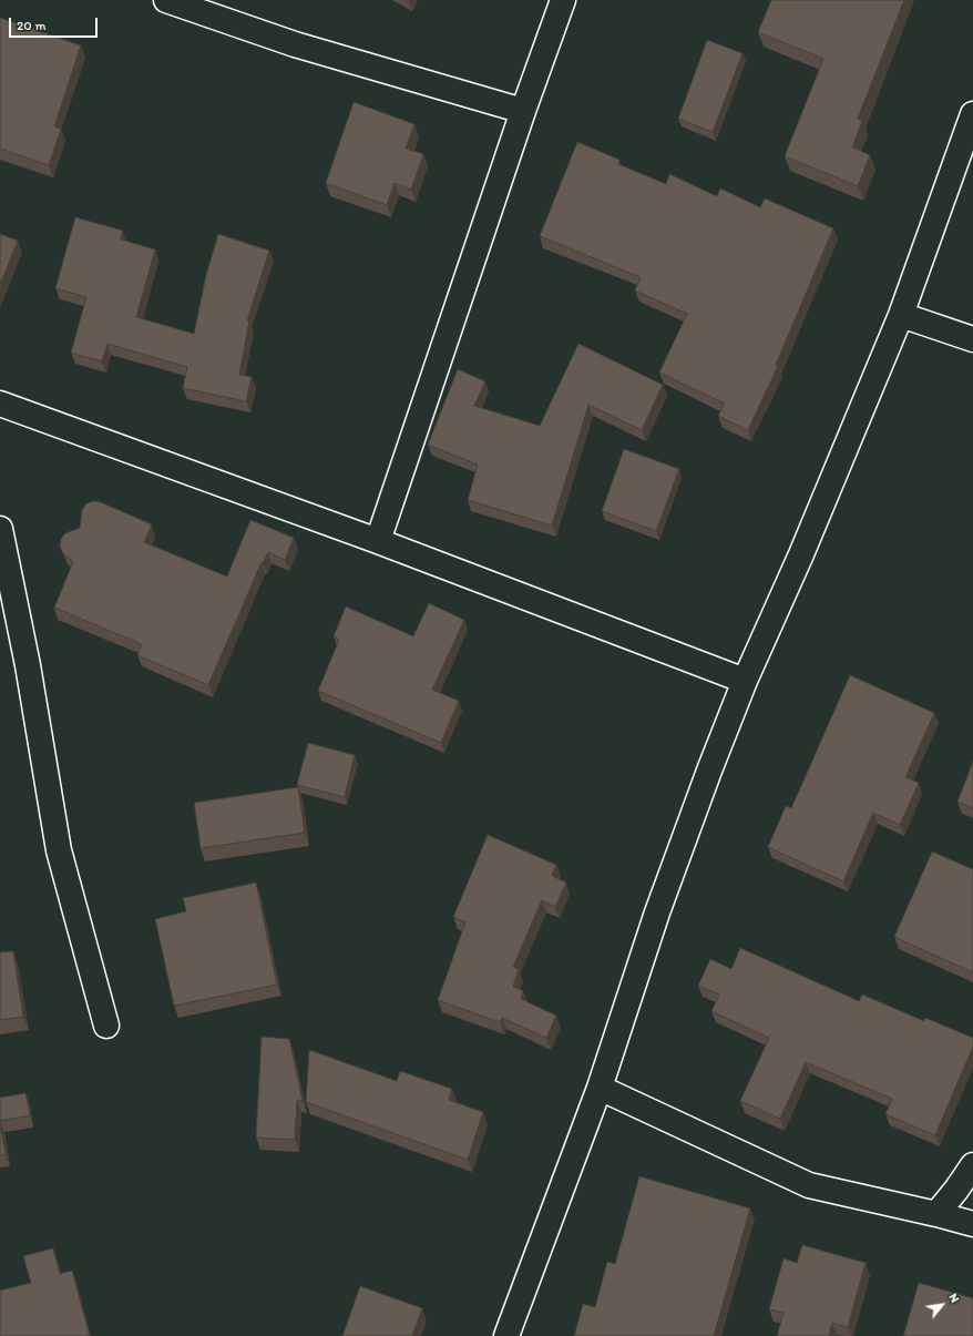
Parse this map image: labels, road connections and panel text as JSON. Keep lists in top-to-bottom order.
{
  "scale_bar": "20 m",
  "north": "top right"
}
